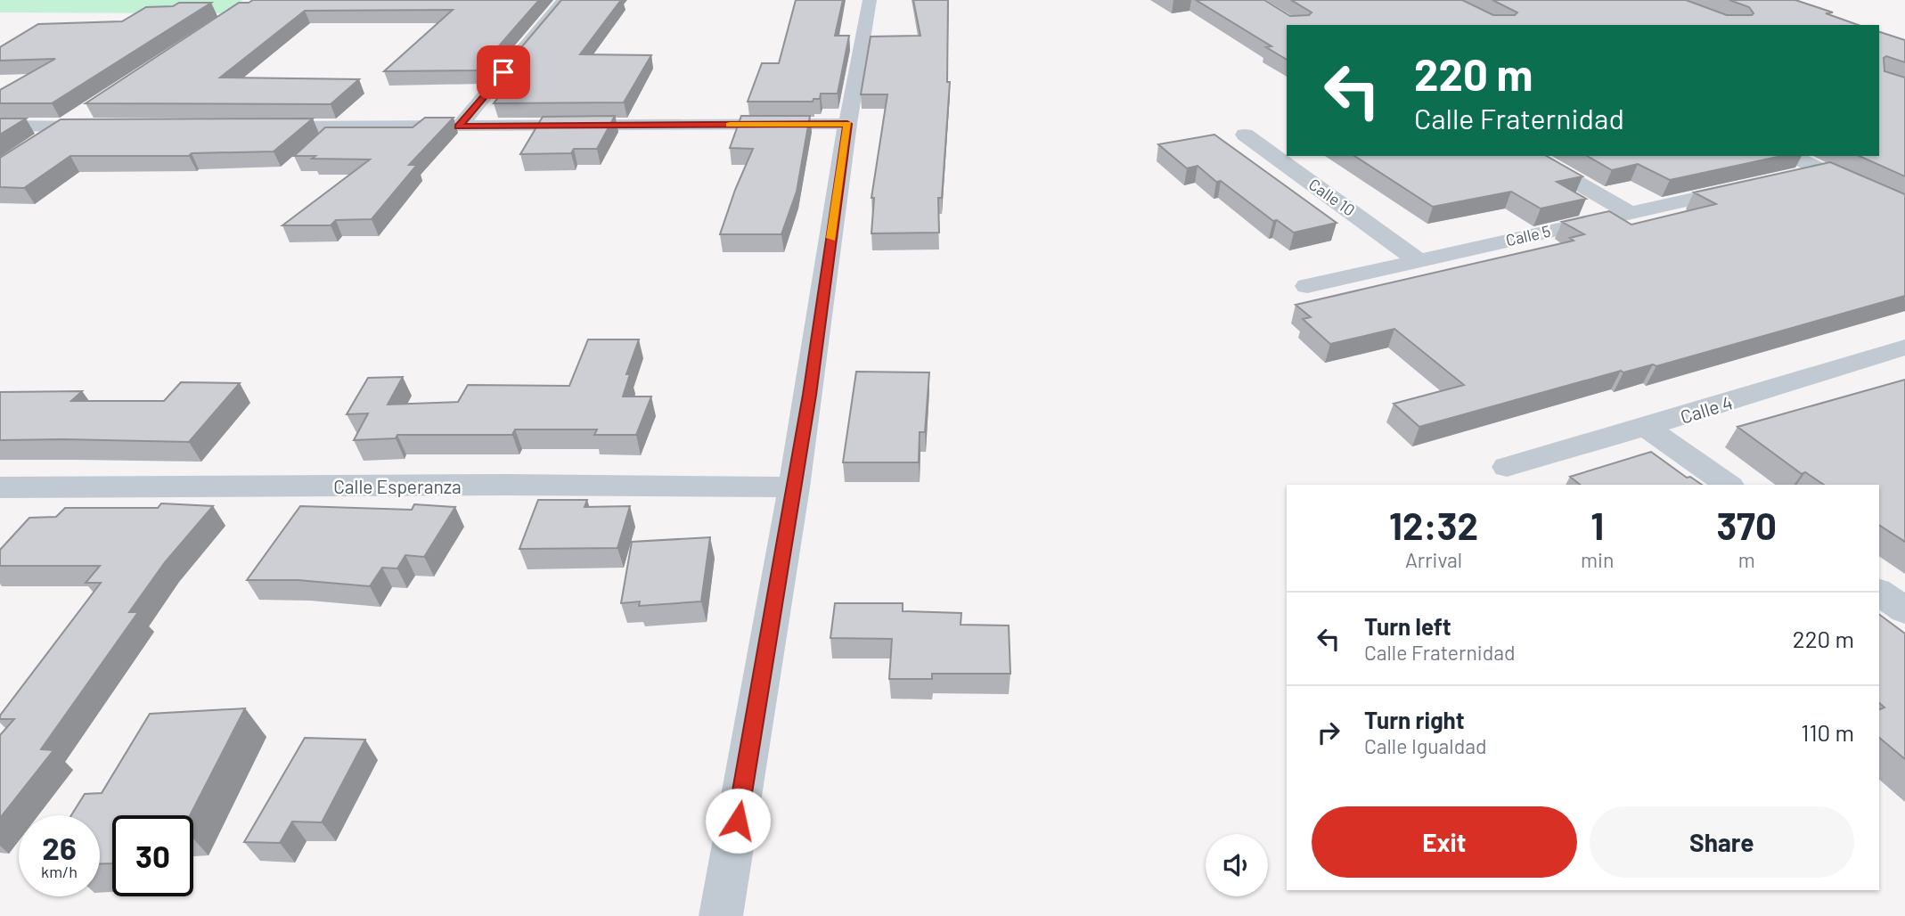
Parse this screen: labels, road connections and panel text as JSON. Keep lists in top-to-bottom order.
{
  "streets": {
    "street": [
      "Calle 10",
      "Calle 5",
      "Calle 4",
      "Calle Esperanza"
    ]
  },
  "crossings": [
    ["Calle 10", "Calle 5"]
  ],
  "page": {
    "turn": ["220 m", "Calle Fraternidad"],
    "eta": [
      "12:32",
      "Arrival",
      "1",
      "min",
      "370",
      "m"
    ],
    "list": [
      {
        "name": "Turn left",
        "note": "Calle Fraternidad",
        "value": "220 m"
      },
      {
        "name": "Turn right",
        "note": "Calle Igualdad",
        "value": "110 m"
      }
    ],
    "buttons": ["Exit", "Share"],
    "speed": "26 km/h",
    "limit": "30"
  }
}
